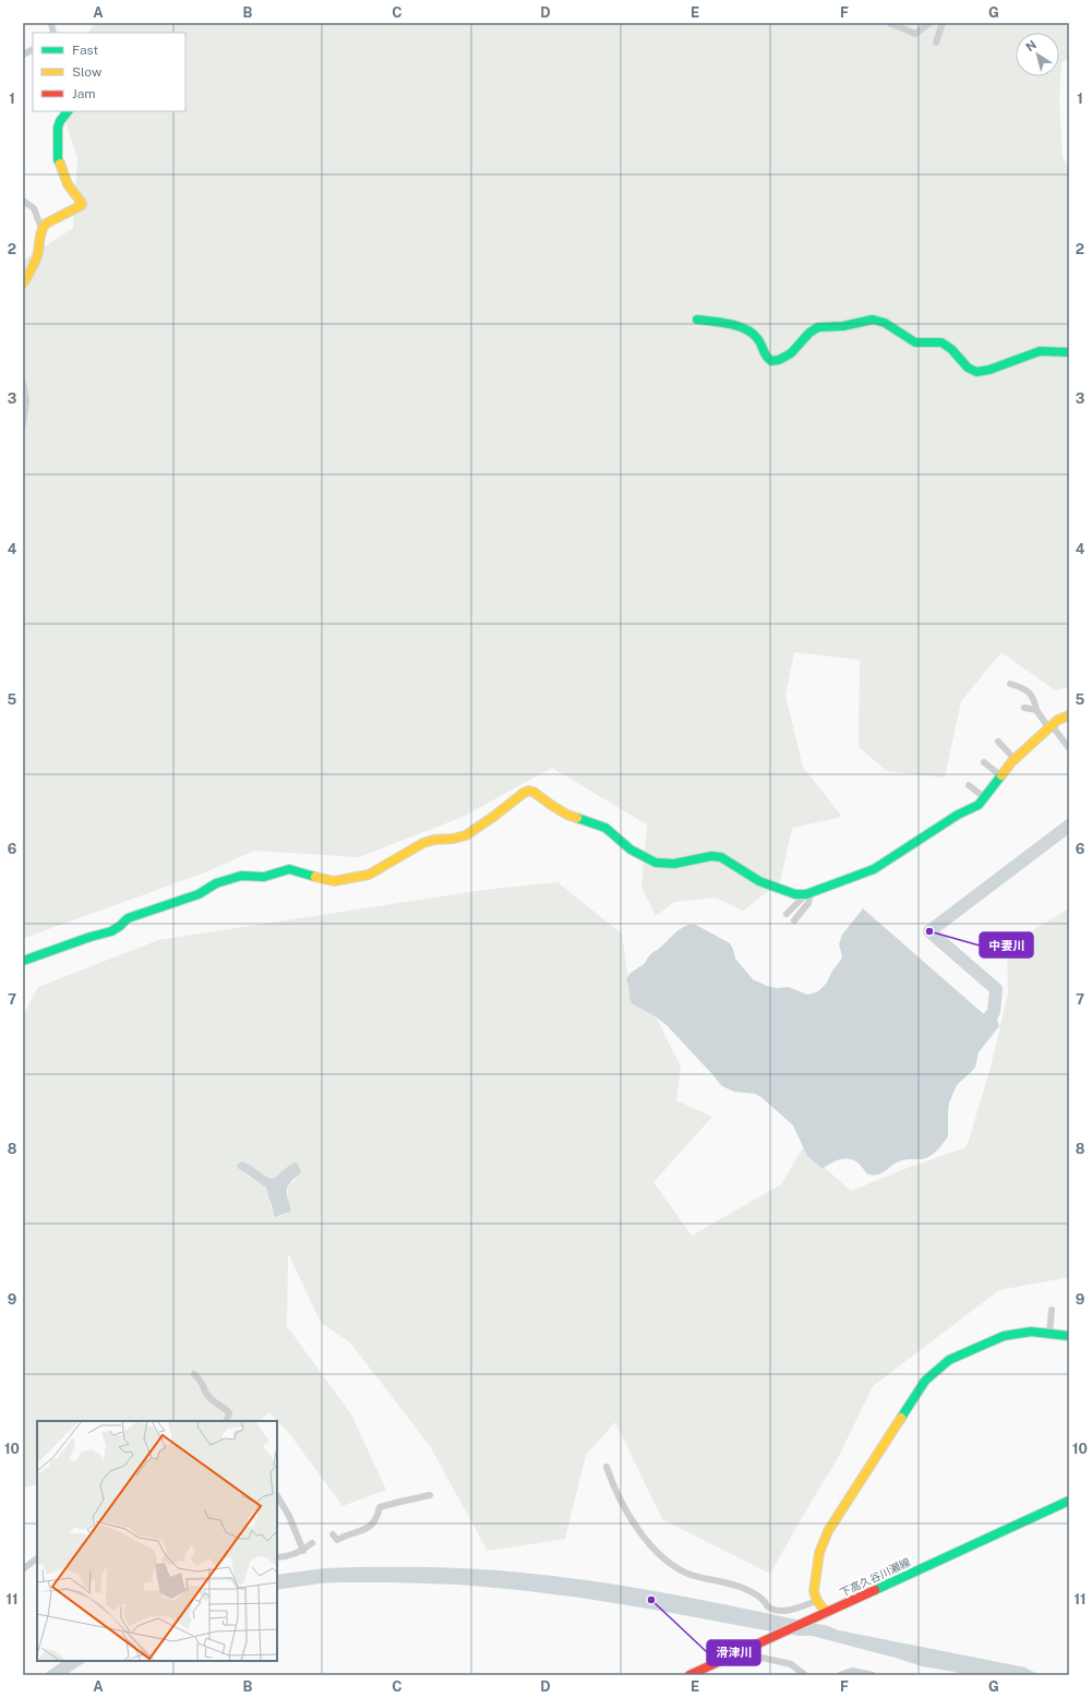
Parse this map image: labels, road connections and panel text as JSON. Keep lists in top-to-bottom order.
{
  "streets": {
    "street": ["下高久谷川瀬線"]
  },
  "places": ["中妻川", "滑津川"],
  "legend": ["Fast", "Slow", "Jam"],
  "north": "top left",
  "grid": {
    "columns": [
      "A",
      "B",
      "C",
      "D",
      "E",
      "F",
      "G"
    ],
    "rows": [
      "1",
      "2",
      "3",
      "4",
      "5",
      "6",
      "7",
      "8",
      "9",
      "10",
      "11"
    ]
  }
}
